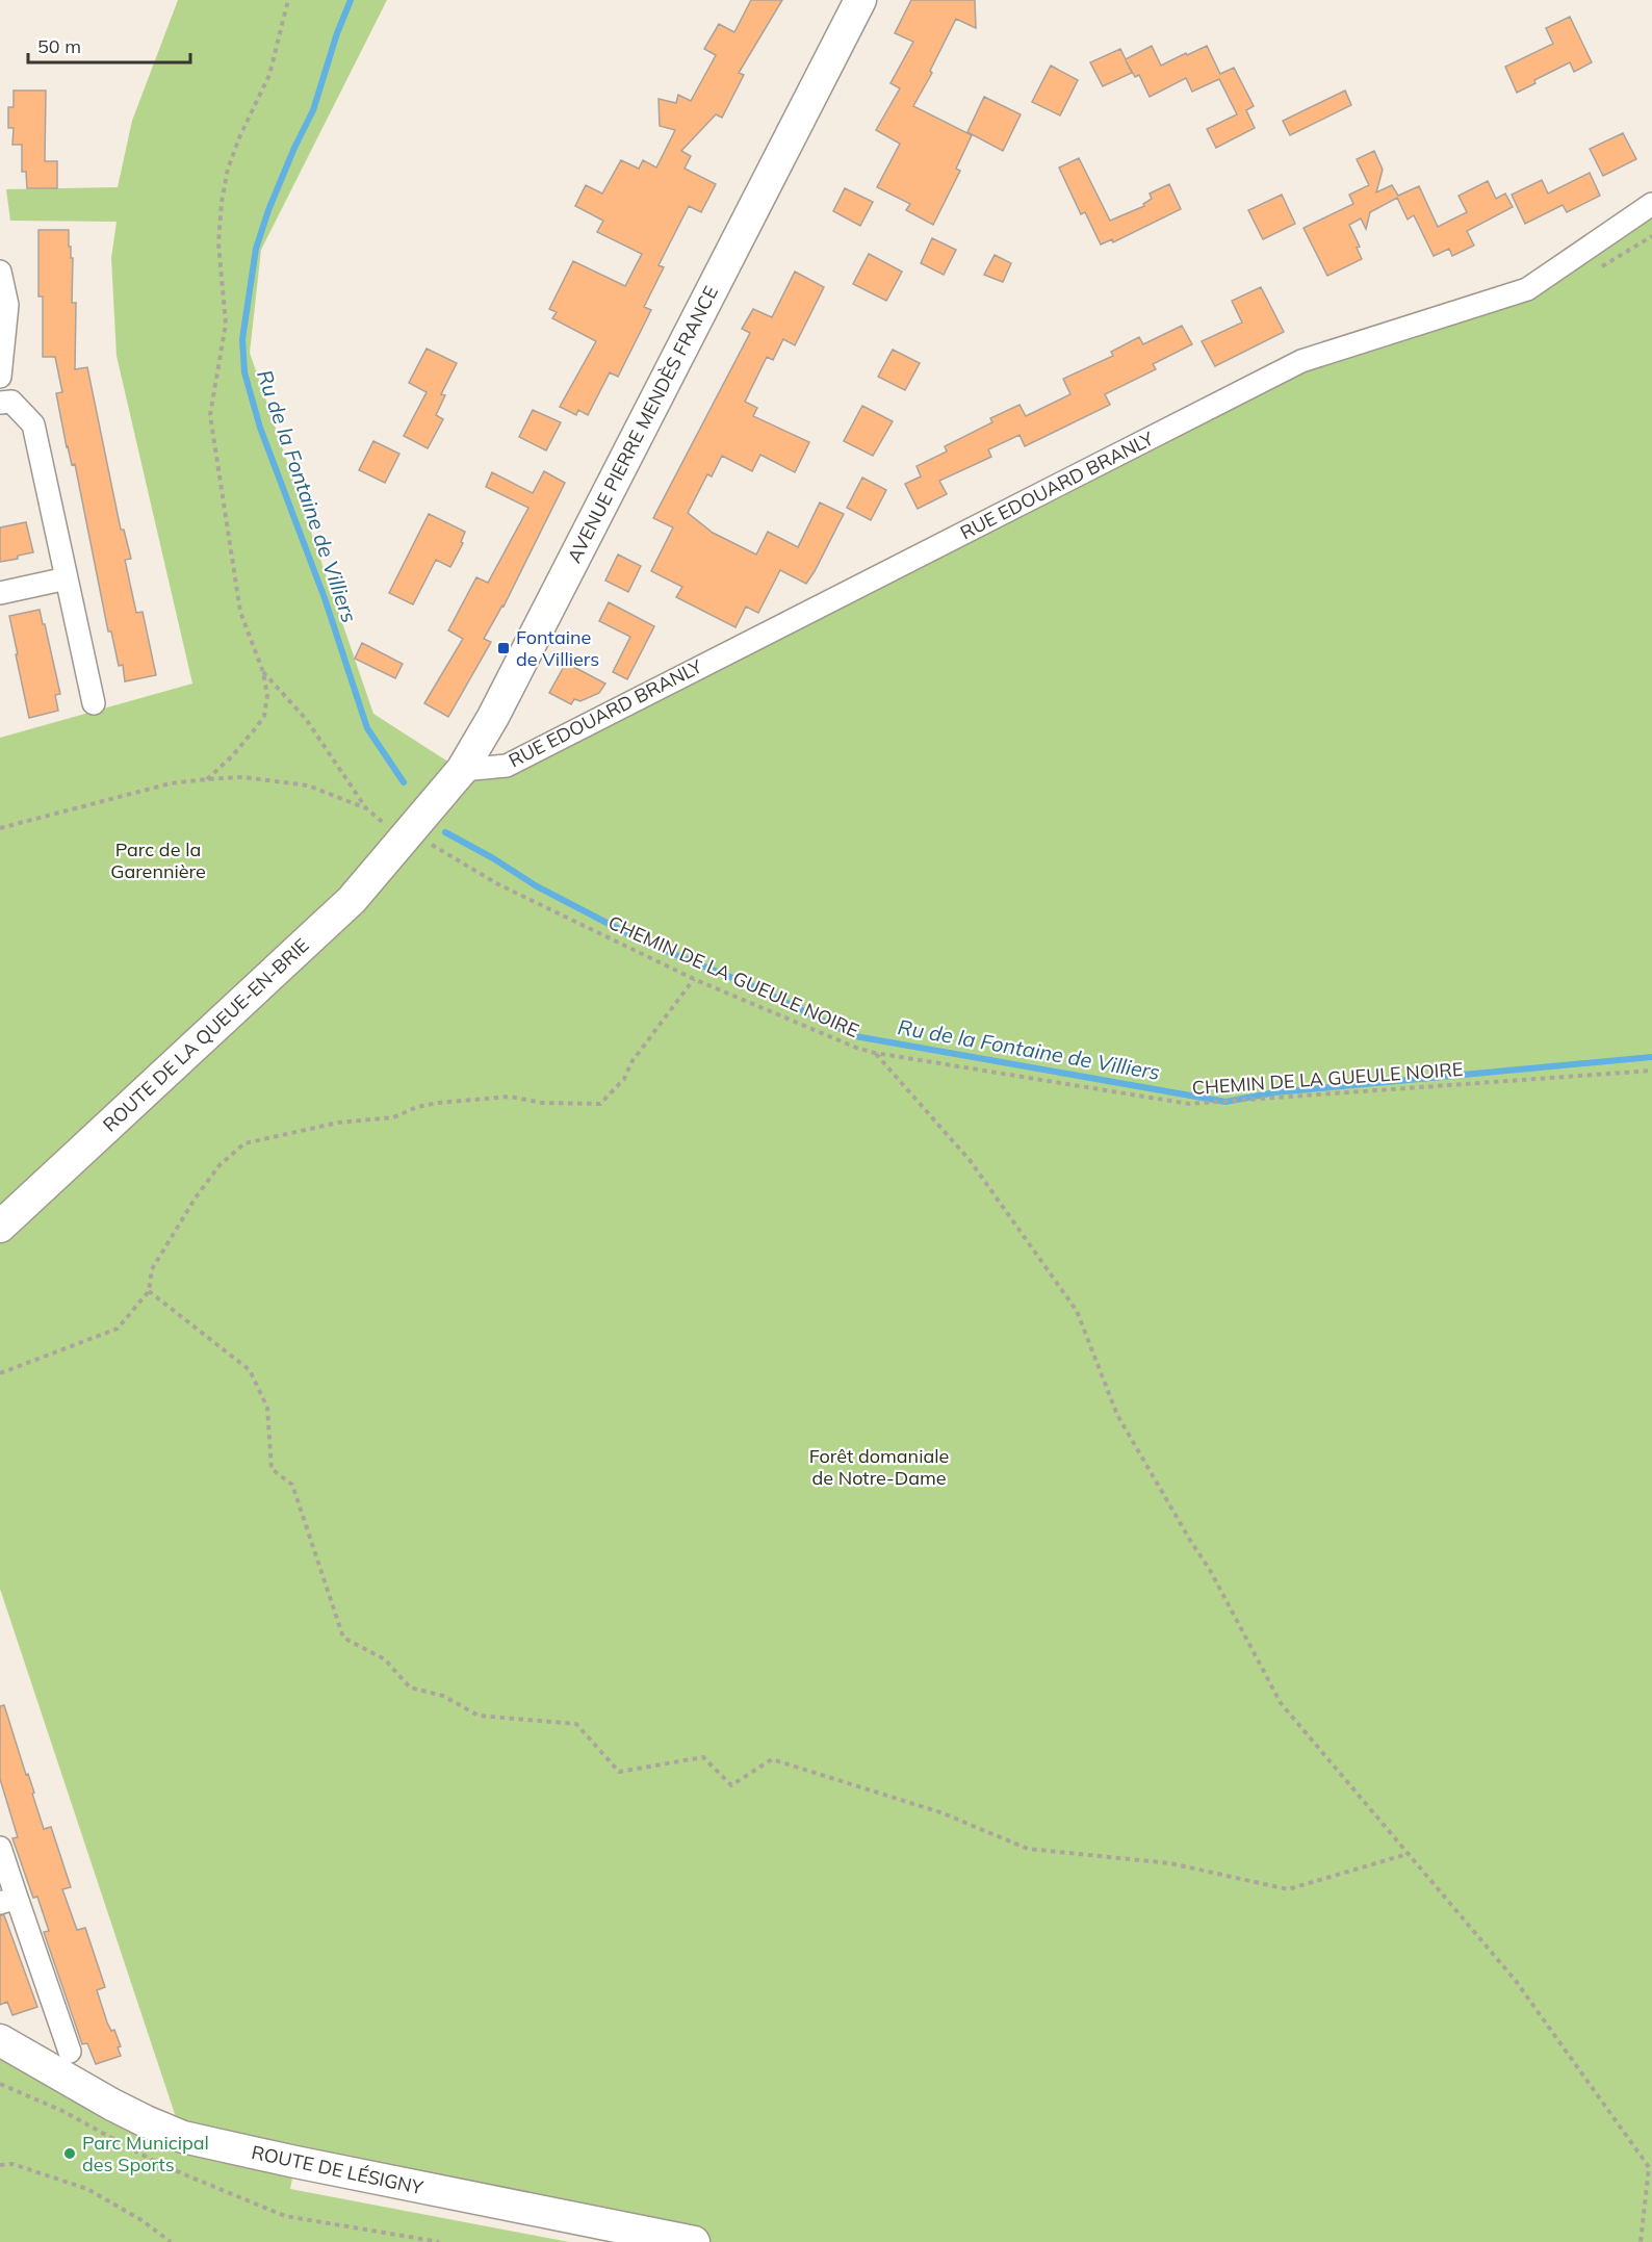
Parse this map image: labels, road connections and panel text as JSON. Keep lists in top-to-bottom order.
{
  "streets": {
    "main road": ["AVENUE PIERRE MENDÈS FRANCE", "ROUTE DE LA QUEUE-EN-BRIE", "ROUTE DE LÉSIGNY"],
    "street": ["RUE EDOUARD BRANLY"],
    "path": ["CHEMIN DE LA GUEULE NOIRE"]
  },
  "crossings": [
    ["AVENUE PIERRE MENDÈS FRANCE", "RUE EDOUARD BRANLY"],
    ["AVENUE PIERRE MENDÈS FRANCE", "CHEMIN DE LA GUEULE NOIRE"],
    ["AVENUE PIERRE MENDÈS FRANCE", "ROUTE DE LA QUEUE-EN-BRIE"],
    ["CHEMIN DE LA GUEULE NOIRE", "ROUTE DE LA QUEUE-EN-BRIE"]
  ],
  "water": ["Ru de la Fontaine de Villiers"],
  "parks": ["Parc de la Garennière", "Forêt domaniale de Notre-Dame"],
  "places": {
    "transit": ["Fontaine de Villiers"],
    "other": ["Parc Municipal des Sports"]
  },
  "scale_bar": "50 m"
}
